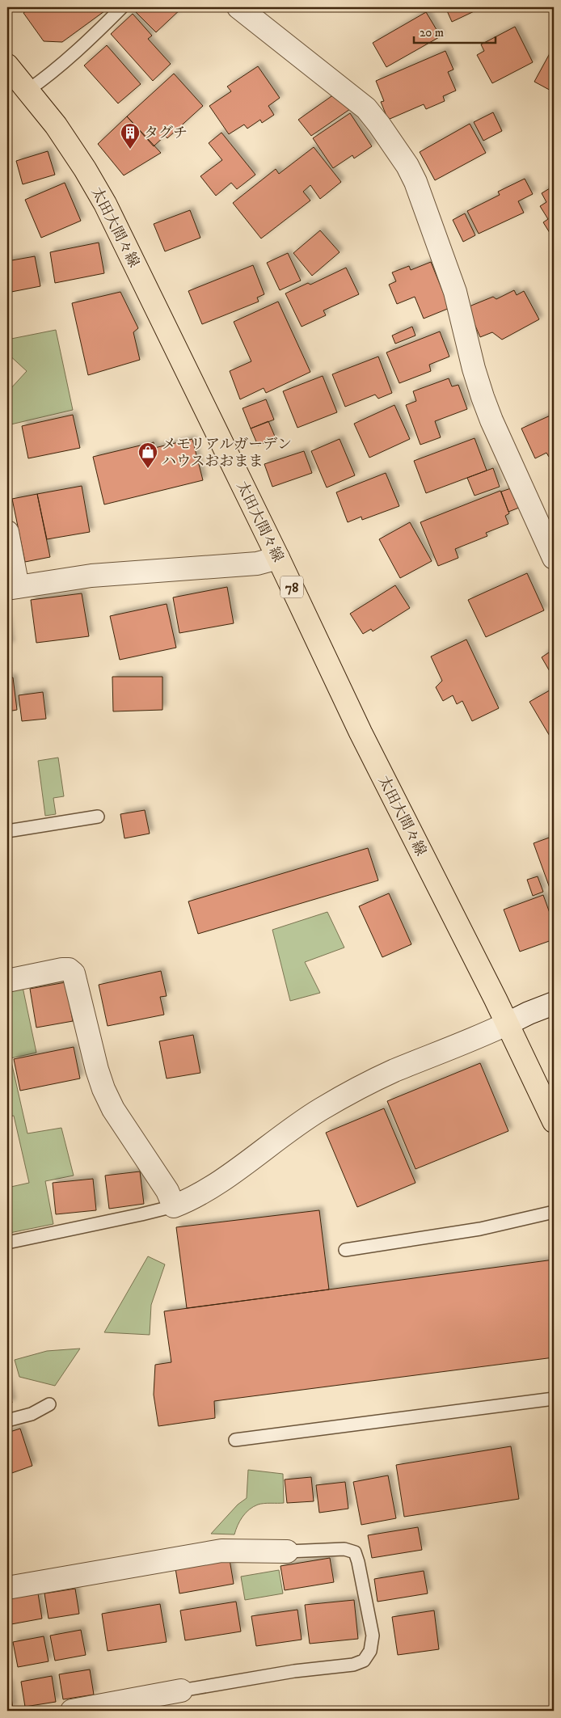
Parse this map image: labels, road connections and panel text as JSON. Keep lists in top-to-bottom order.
{
  "streets": {
    "main road": ["太田大間々線", "78"]
  },
  "places": {
    "building": ["タグチ"],
    "shop": ["メモリアルガーデン ハウスおおまま"]
  },
  "scale_bar": "20 m"
}
